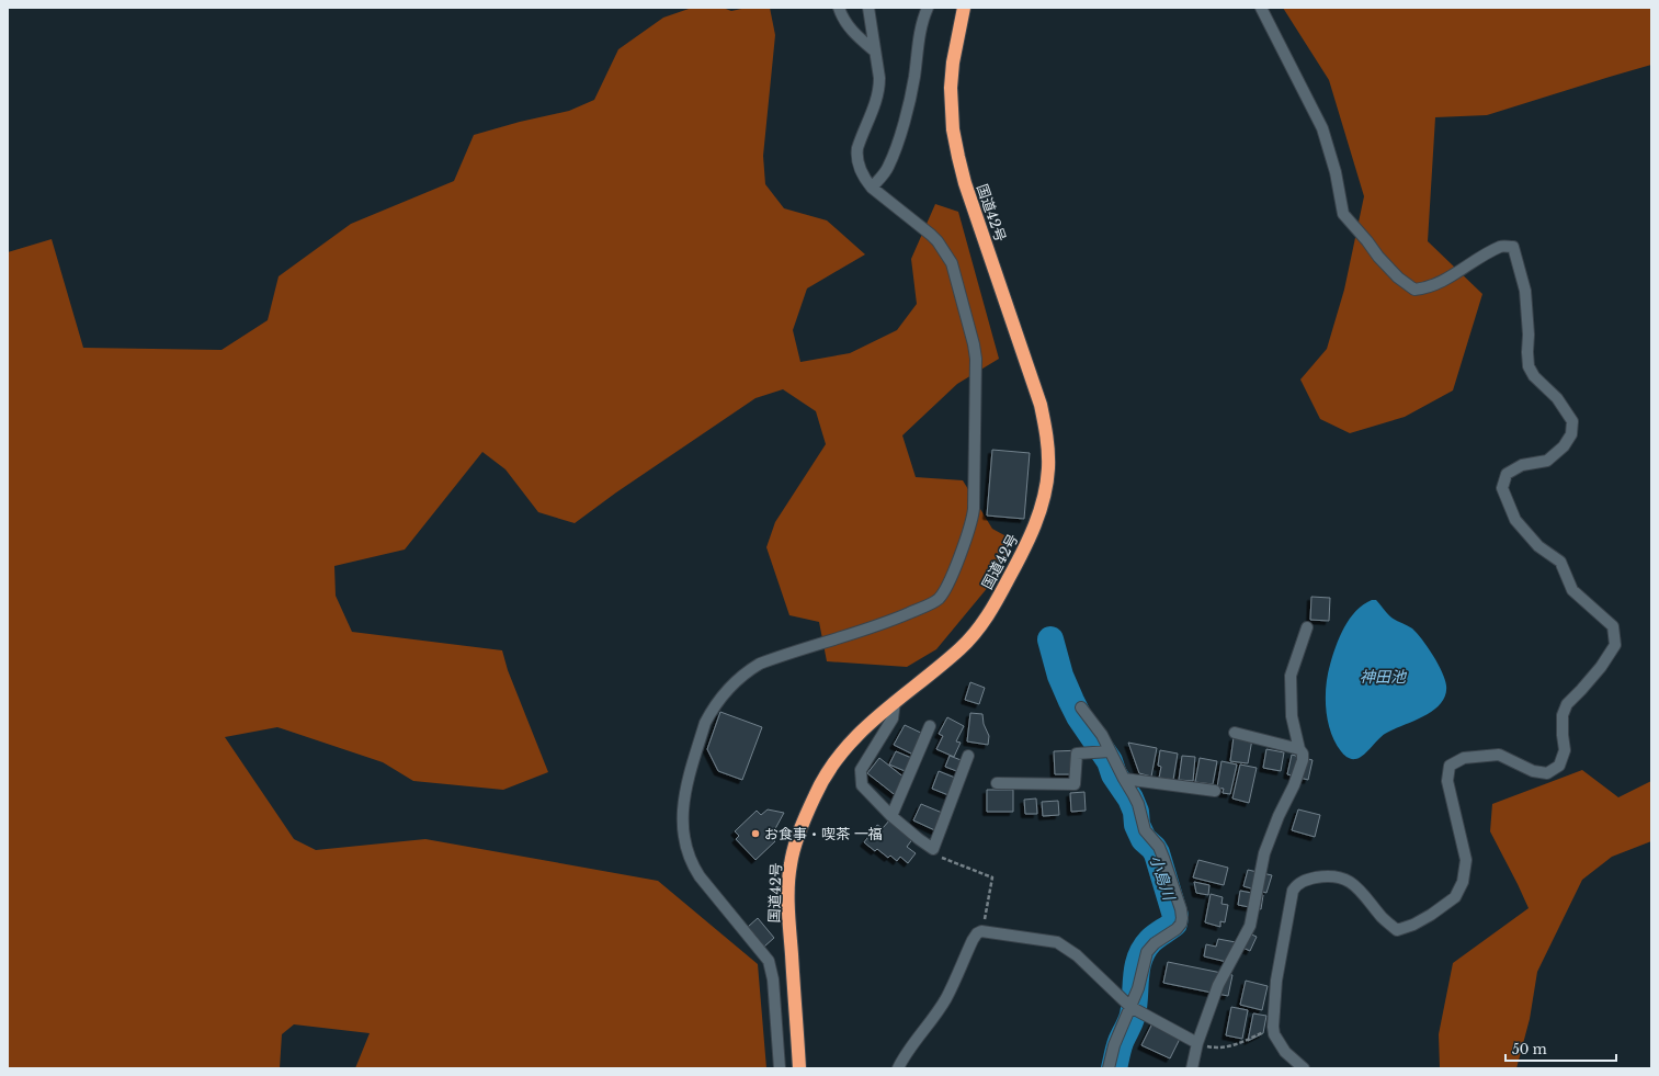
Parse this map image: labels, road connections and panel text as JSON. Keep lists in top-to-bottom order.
{
  "streets": {
    "highway": ["国道42号"]
  },
  "water": ["神田池", "小島川"],
  "places": ["お食事・喫茶 一福"],
  "scale_bar": "50 m"
}
